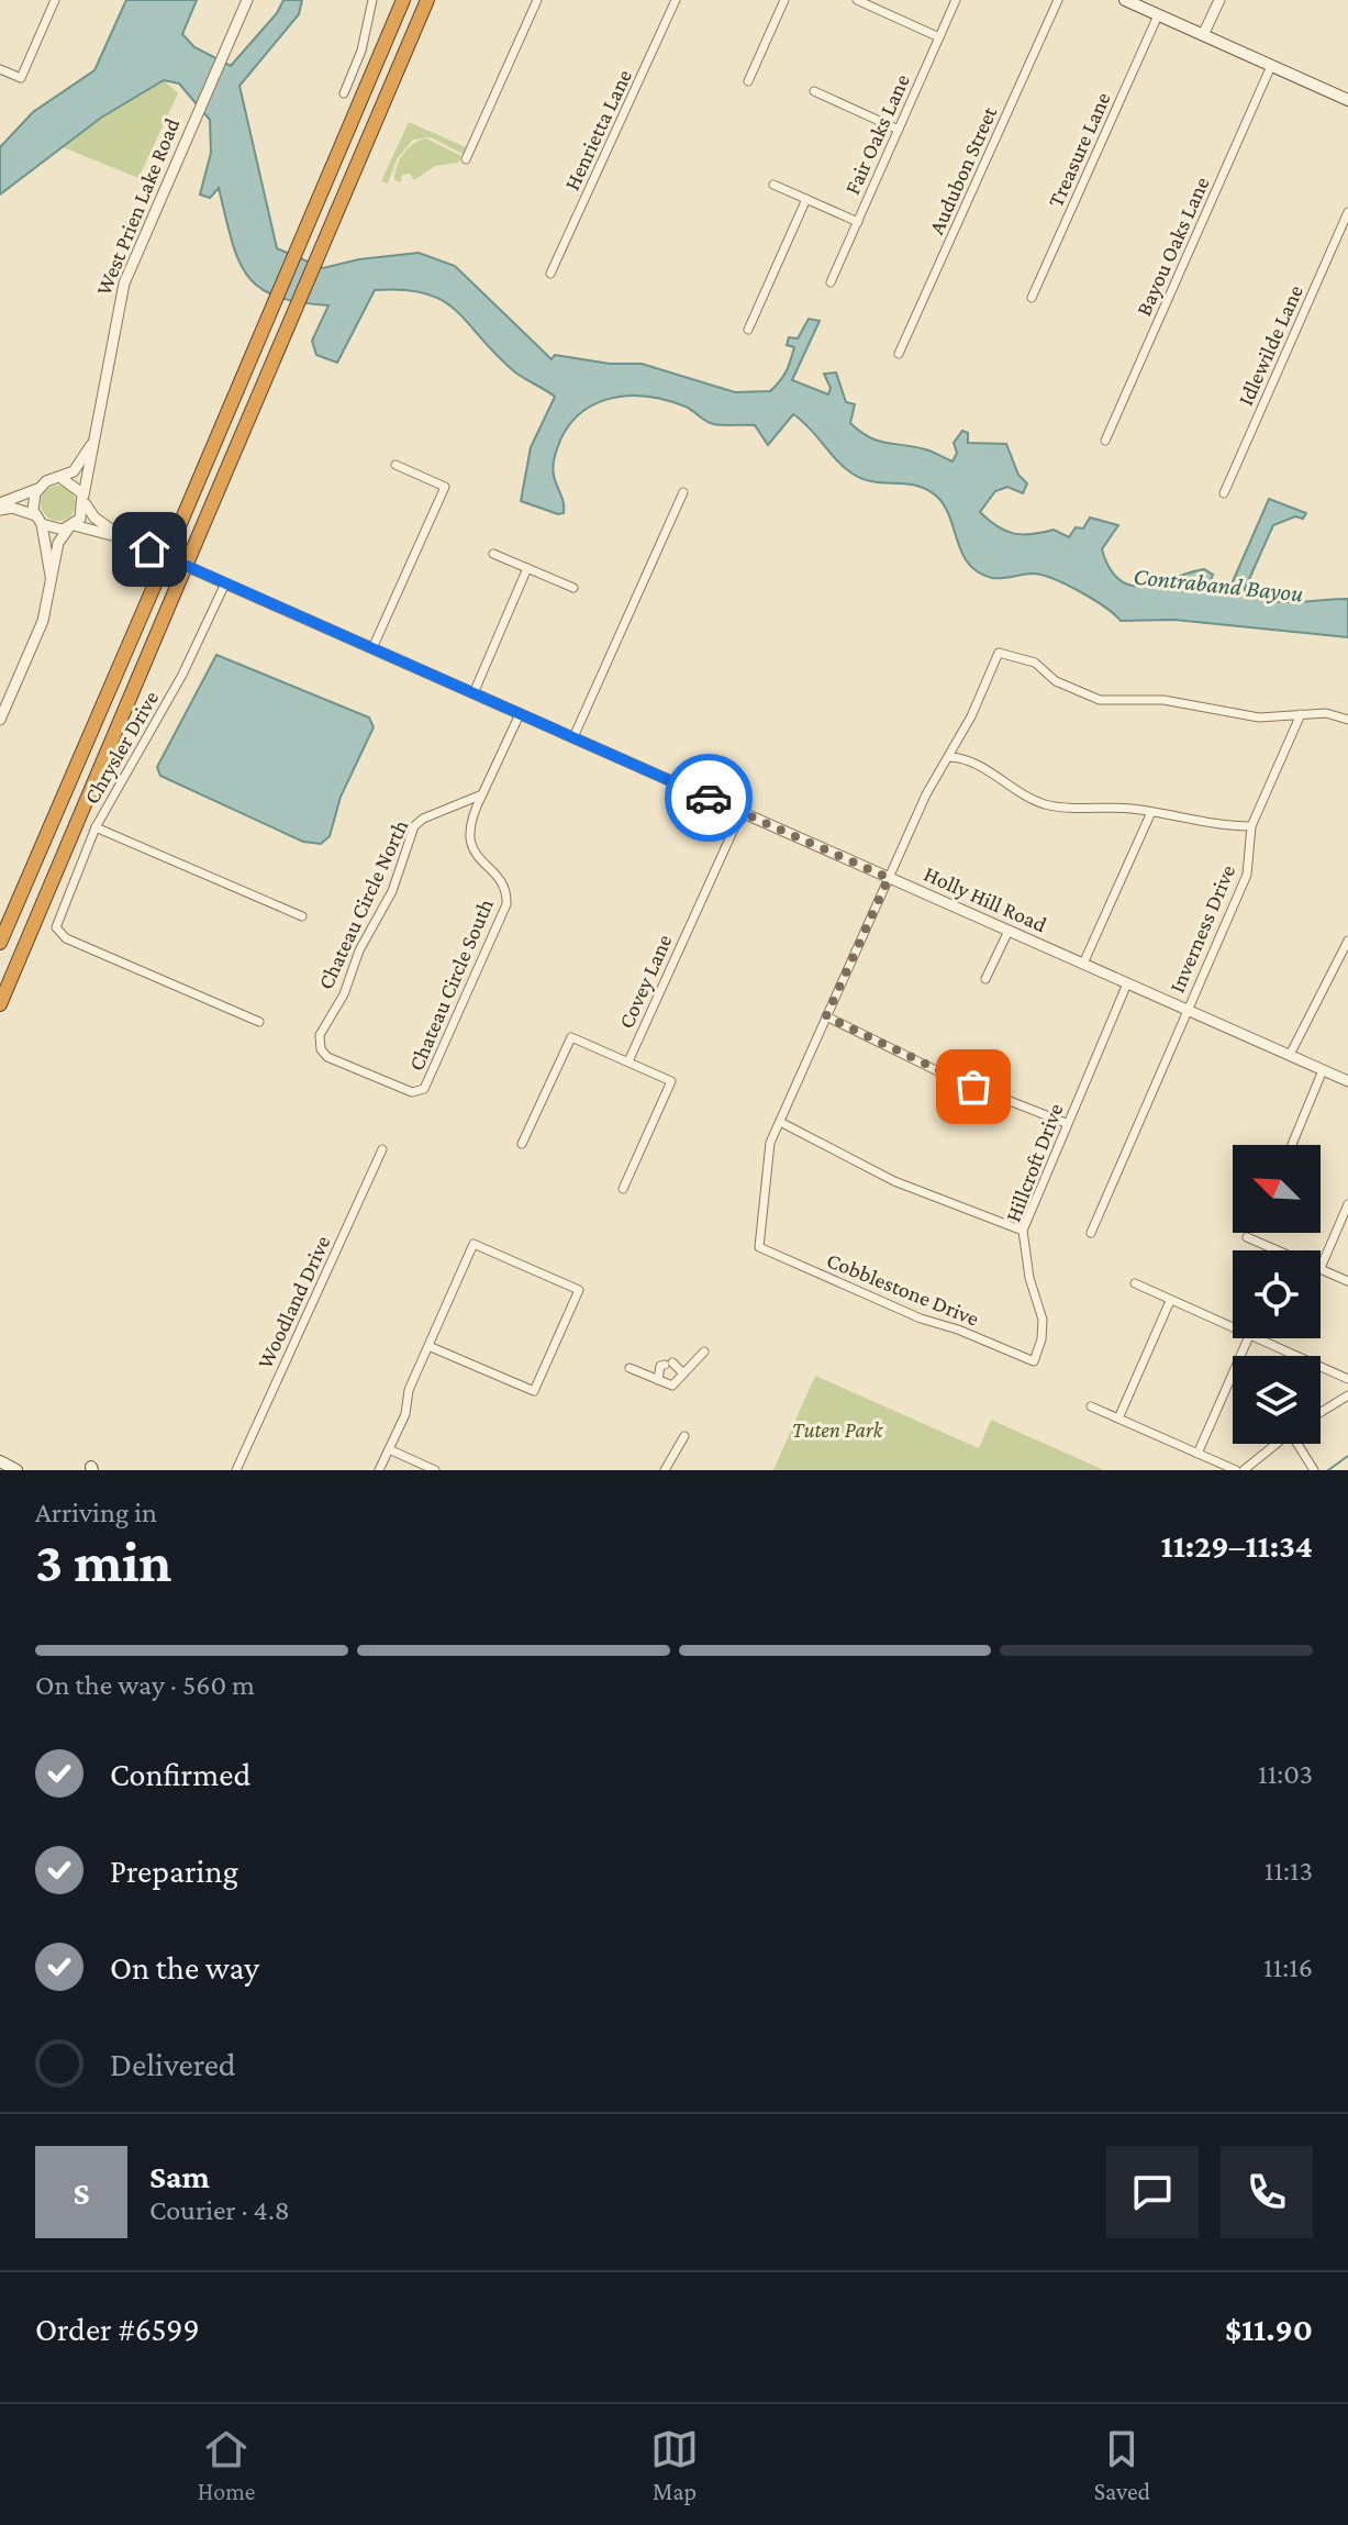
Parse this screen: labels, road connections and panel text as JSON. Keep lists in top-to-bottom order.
{
  "streets": {
    "street": [
      "Henrietta Lane",
      "Fair Oaks Lane",
      "Treasure Lane",
      "Audubon Street",
      "West Prien Lake Road",
      "Bayou Oaks Lane",
      "Idlewilde Lane",
      "Chrysler Drive",
      "Holly Hill Road",
      "Chateau Circle North",
      "Inverness Drive",
      "Covey Lane",
      "Chateau Circle South",
      "Hillcroft Drive",
      "Cobblestone Drive",
      "Woodland Drive"
    ]
  },
  "crossings": [
    ["West Prien Lake Road", "Holly Hill Road"],
    ["Chrysler Drive", "Holly Hill Road"],
    ["Holly Hill Road", "Inverness Drive"],
    ["Holly Hill Road", "Covey Lane"],
    ["Holly Hill Road", "Hillcroft Drive"],
    ["Chateau Circle North", "Chateau Circle South"],
    ["Hillcroft Drive", "Cobblestone Drive"]
  ],
  "water": ["Contraband Bayou"],
  "parks": ["Tuten Park"],
  "north": "top left",
  "page": {
    "heading": ["3 min", "Arriving in", "11:29–11:34"],
    "panel": [
      "Sam",
      "Courier · 4.8",
      "Order #6599",
      "$11.90"
    ],
    "bar": "On the way · 560 m",
    "list": [
      ["Confirmed", "11:03"],
      ["Preparing", "11:13"],
      ["On the way", "11:16"],
      "Delivered"
    ],
    "round": "S",
    "tabs": ["Home", "Map", "Saved"]
  }
}
